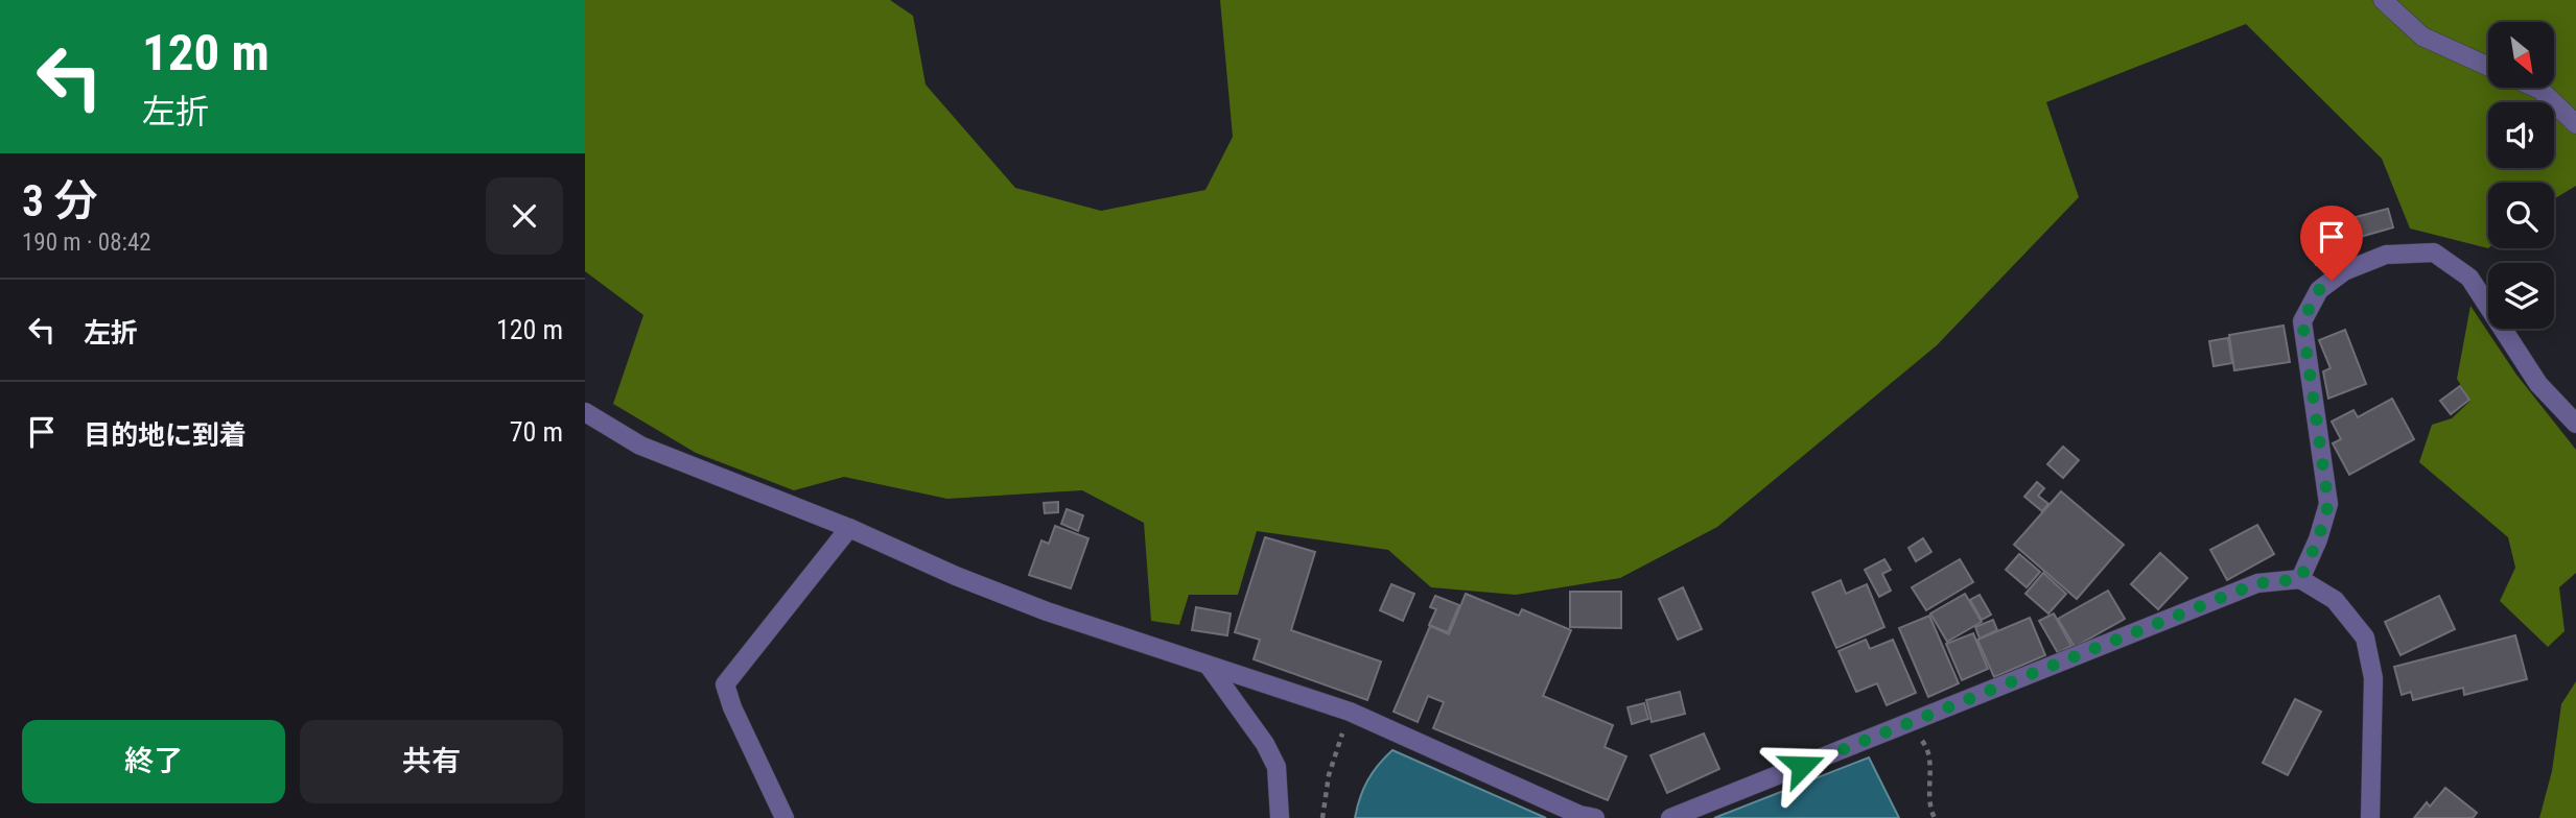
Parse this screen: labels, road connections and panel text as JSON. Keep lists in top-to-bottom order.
{
  "north": "bottom right",
  "page": {
    "turn": ["120 m", "左折"],
    "heading": ["3 分", "190 m · 08:42"],
    "list": [
      {
        "name": "左折",
        "value": "120 m"
      },
      {
        "name": "目的地に到着",
        "value": "70 m"
      }
    ],
    "buttons": ["終了", "共有"]
  }
}
